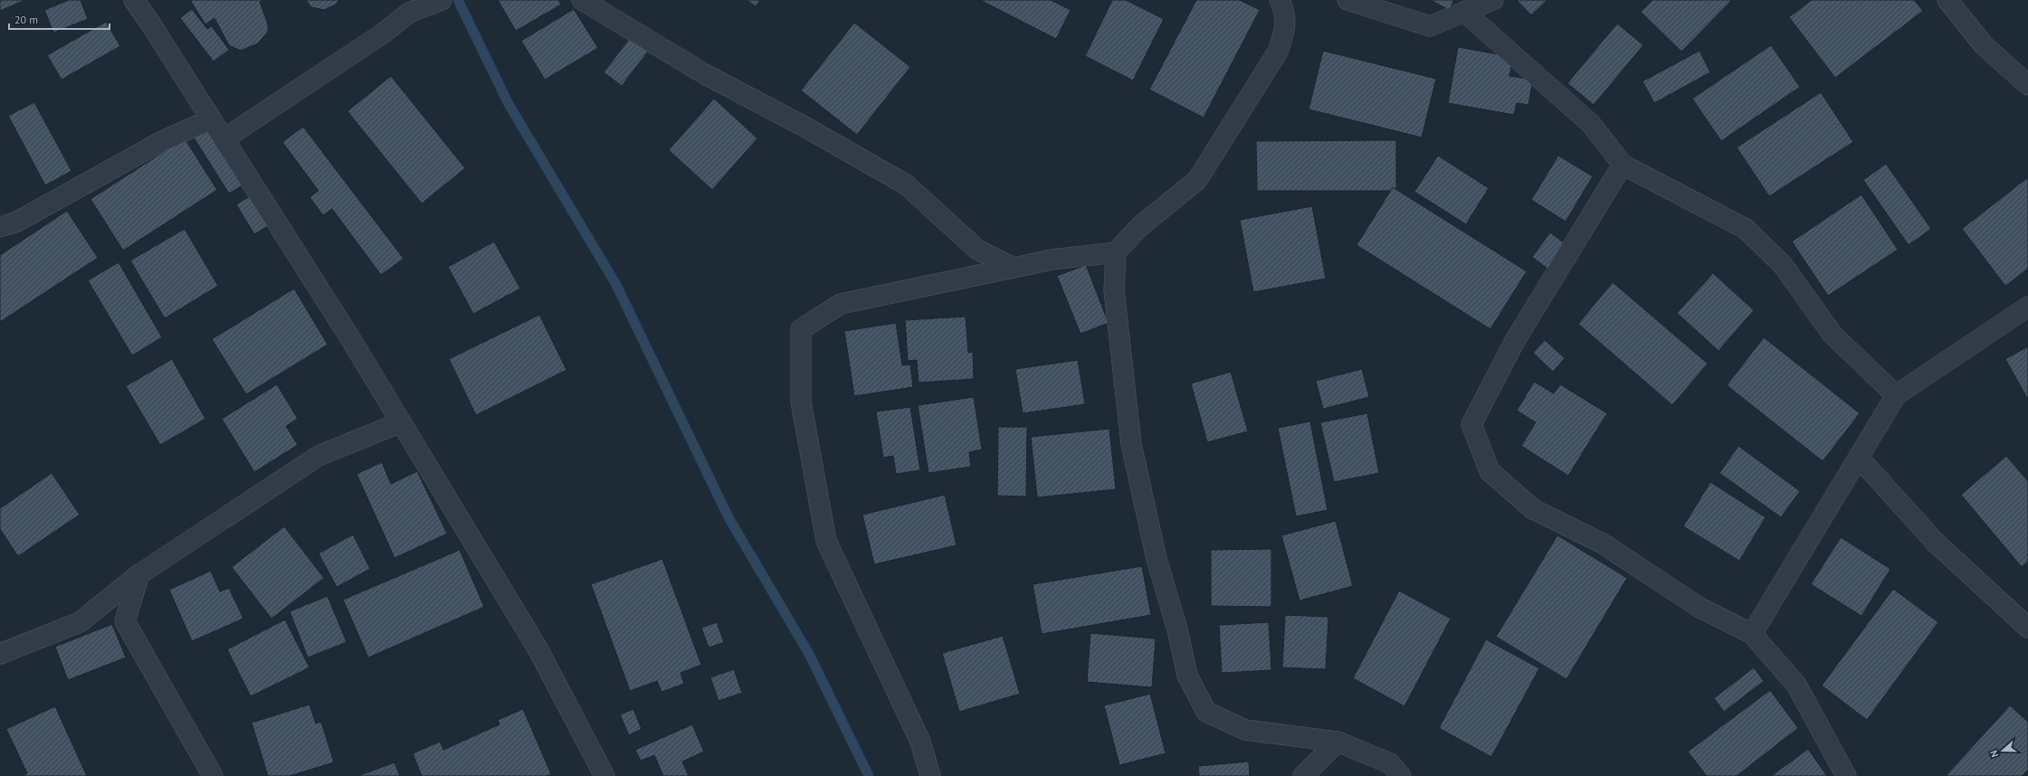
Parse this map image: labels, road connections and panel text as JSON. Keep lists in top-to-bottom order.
{
  "scale_bar": "20 m",
  "north": "left"
}
